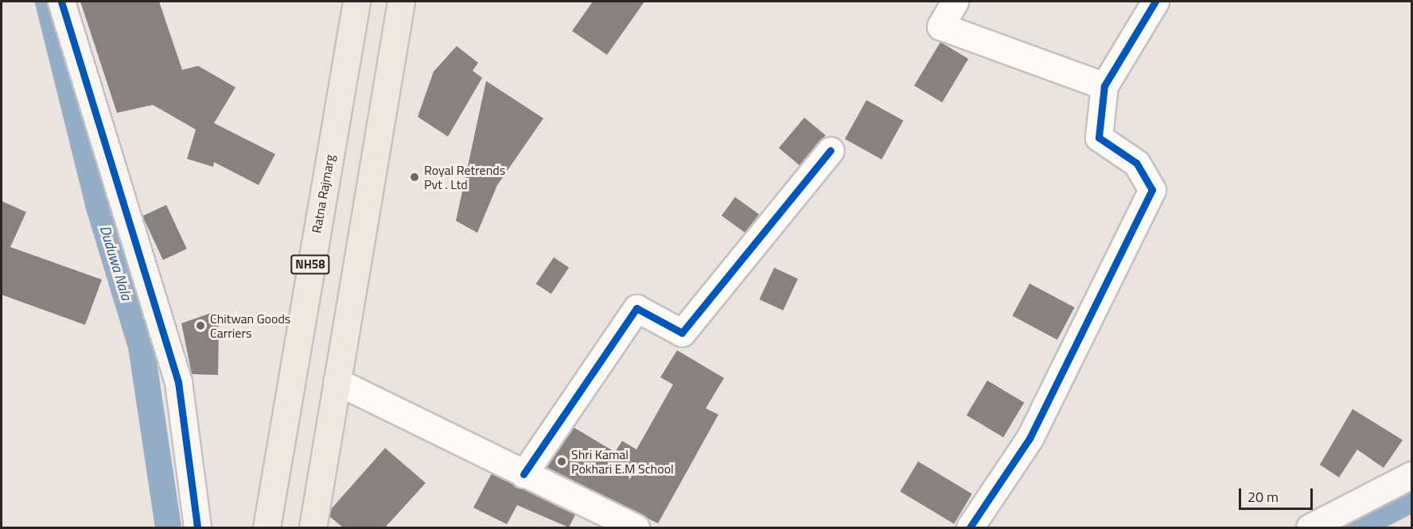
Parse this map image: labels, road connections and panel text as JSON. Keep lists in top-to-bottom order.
{
  "streets": {
    "highway": ["Ratna Rajmarg", "NH58"]
  },
  "water": ["Duduwa Nala"],
  "places": ["Royal Retrends Pvt . Ltd", "Chitwan Goods Carriers", "Shri Kamal Pokhari E.M School"],
  "scale_bar": "20 m"
}
